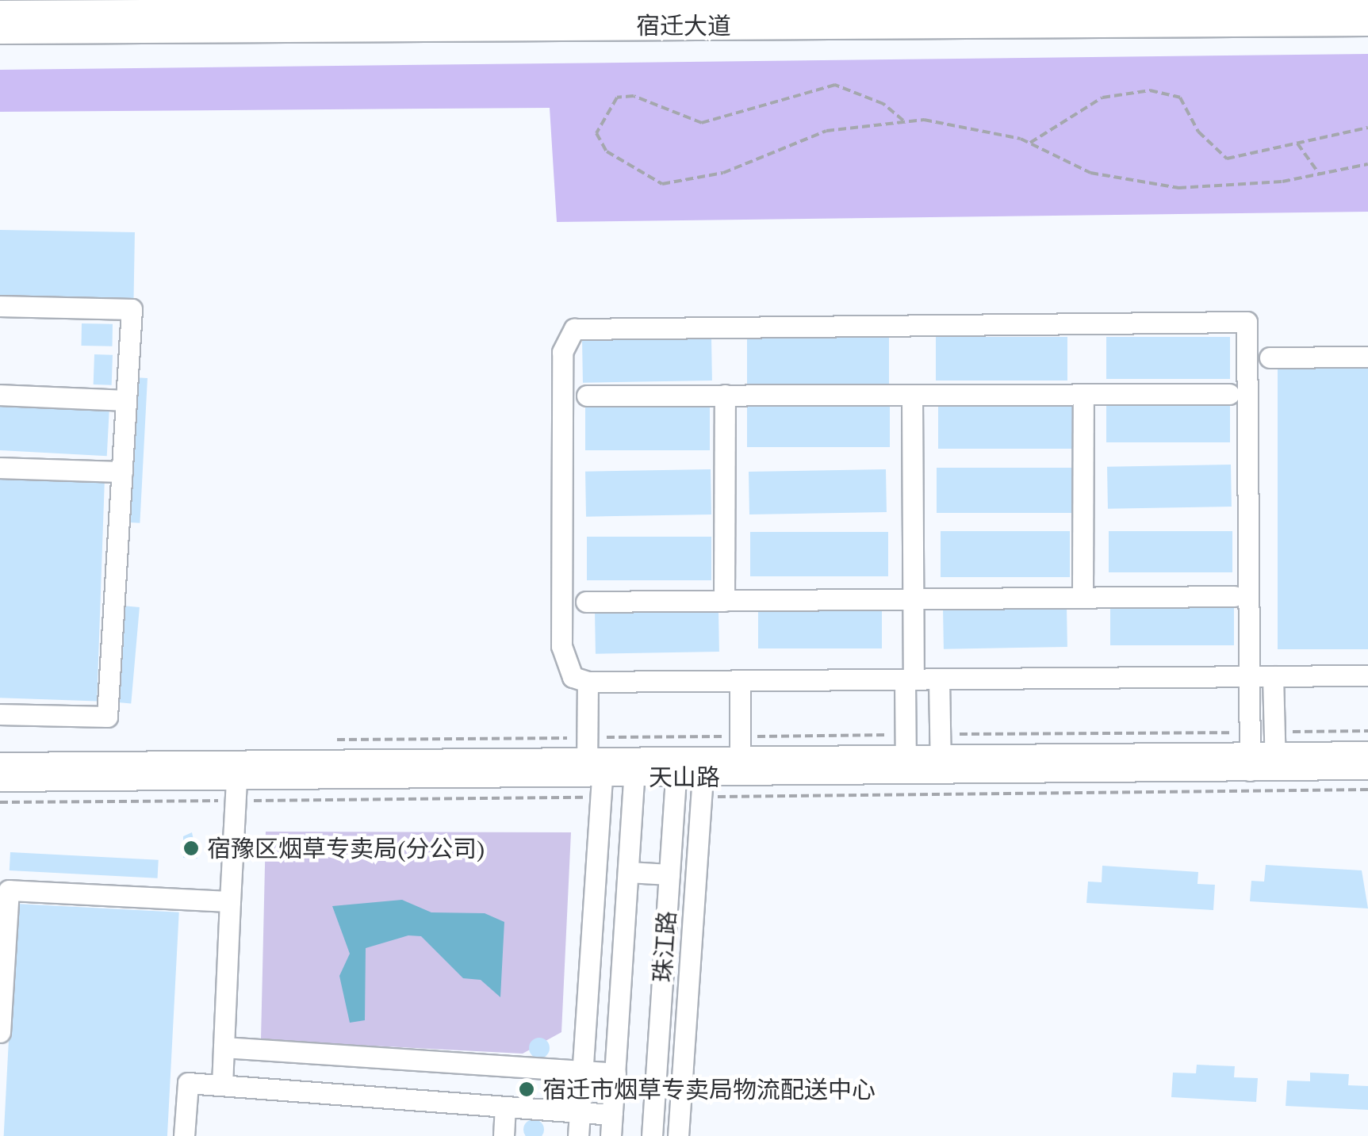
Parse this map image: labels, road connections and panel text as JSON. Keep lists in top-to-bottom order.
{
  "streets": {
    "main road": ["宿迁大道"],
    "street": ["天山路", "珠江路"]
  },
  "crossings": [
    ["天山路", "珠江路"]
  ],
  "places": ["宿豫区烟草专卖局(分公司)", "宿迁市烟草专卖局物流配送中心"]
}
